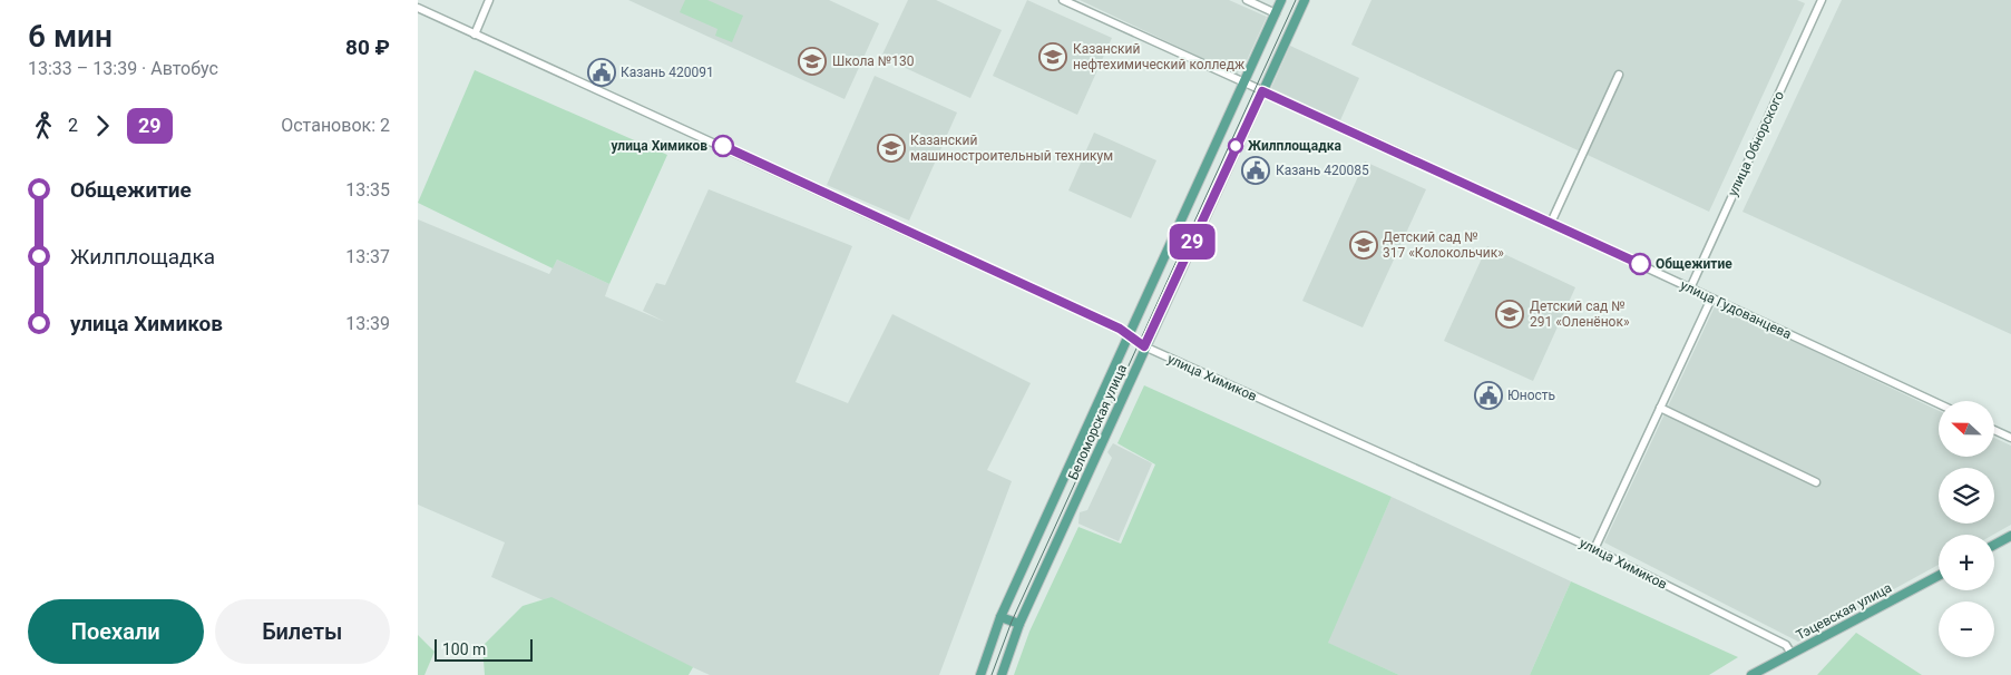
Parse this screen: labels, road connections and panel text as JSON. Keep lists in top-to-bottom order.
{
  "streets": {
    "main road": ["Беломорская улица", "Тэцевская улица"],
    "street": ["улица Обнорского", "улица Гудованцева", "улица Химиков"]
  },
  "crossings": [
    ["улица Обнорского", "улица Гудованцева"],
    ["улица Гудованцева", "Беломорская улица"],
    ["улица Химиков", "Беломорская улица"],
    ["улица Химиков", "Тэцевская улица"]
  ],
  "places": {
    "school or university": [
      "Казанский нефтехимический колледж",
      "Школа №130",
      "Казанский машиностроительный техникум",
      "Детский сад № 317 «Колокольчик»",
      "Детский сад № 291 «Оленёнок»"
    ],
    "public building": ["Казань 420091", "Казань 420085", "Юность"],
    "other": ["улица Химиков", "Жилплощадка", "Общежитие"]
  },
  "lines": ["bus line 29"],
  "scale_bar": "100 m",
  "north": "left",
  "page": {
    "heading": ["6 мин", "13:33 – 13:39 · Автобус", "80 ₽"],
    "on_map": "29",
    "legs": ["2", "29", "Остановок: 2"],
    "list": [
      {
        "name": "Общежитие",
        "value": "13:35"
      },
      {
        "name": "Жилплощадка",
        "value": "13:37"
      },
      {
        "name": "улица Химиков",
        "value": "13:39"
      }
    ],
    "map_buttons": ["+", "−"],
    "buttons": ["Поехали", "Билеты"],
    "scale": "100 m"
  }
}
